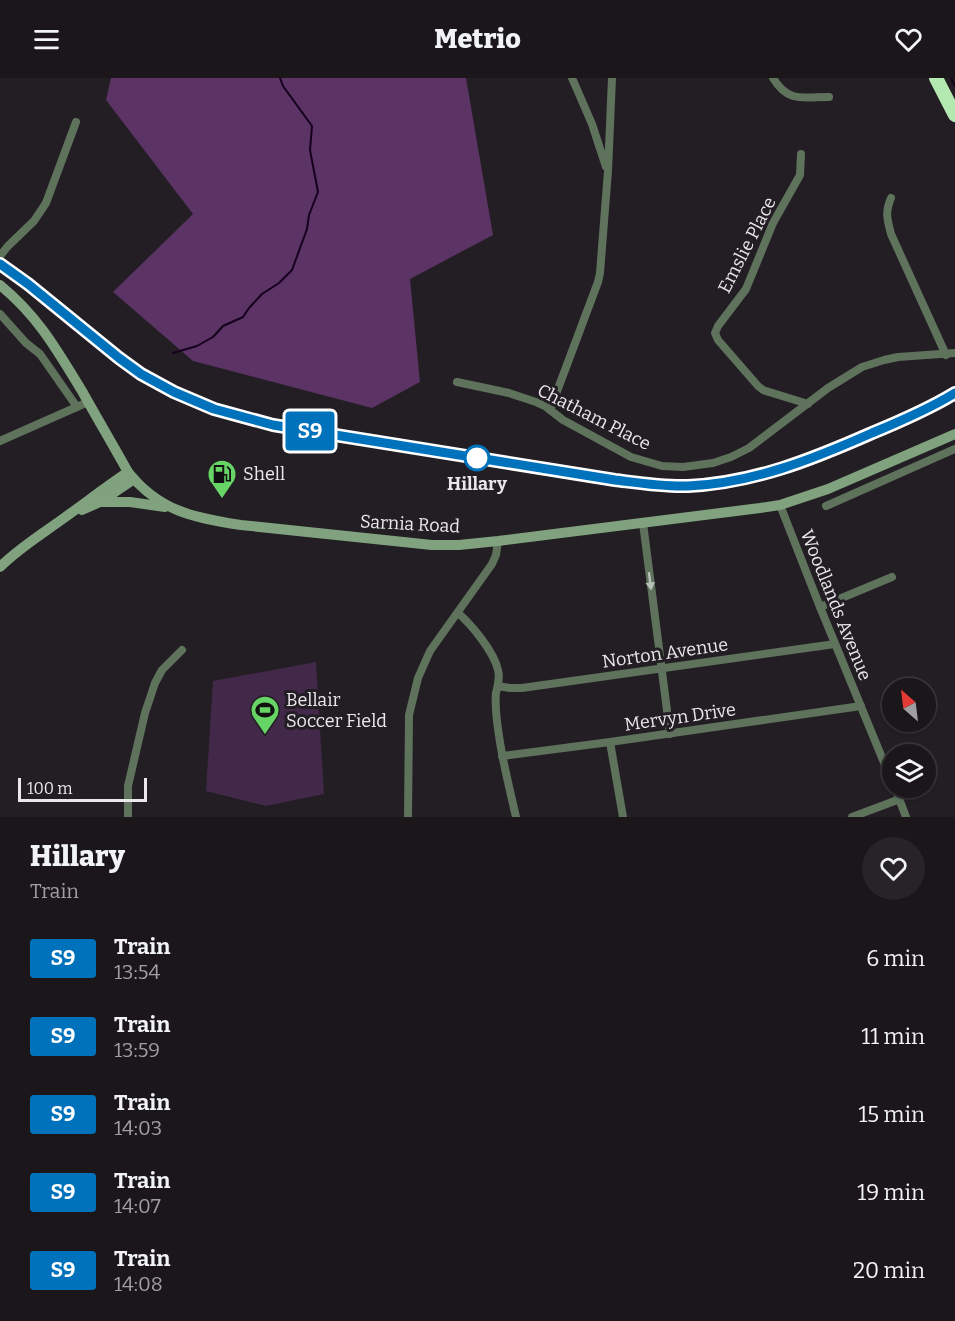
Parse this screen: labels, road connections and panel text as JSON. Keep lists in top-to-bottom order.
{
  "streets": {
    "main road": ["Sarnia Road"],
    "street": [
      "Emslie Place",
      "Chatham Place",
      "Woodlands Avenue",
      "Norton Avenue",
      "Mervyn Drive"
    ]
  },
  "crossings": [
    ["Emslie Place", "Chatham Place"],
    ["Sarnia Road", "Woodlands Avenue"],
    ["Woodlands Avenue", "Norton Avenue"],
    ["Woodlands Avenue", "Mervyn Drive"]
  ],
  "places": {
    "other": ["Hillary"],
    "fuel station": ["Shell"],
    "sports": ["Bellair Soccer Field"]
  },
  "scale_bar": "100 m",
  "north": "top left",
  "page": {
    "header": "Metrio",
    "on_map": "S9",
    "scale": "100 m",
    "heading": ["Hillary", "Train"],
    "list": [
      {
        "mark": "S9",
        "name": "Train",
        "note": "13:54",
        "value": "6 min"
      },
      {
        "mark": "S9",
        "name": "Train",
        "note": "13:59",
        "value": "11 min"
      },
      {
        "mark": "S9",
        "name": "Train",
        "note": "14:03",
        "value": "15 min"
      },
      {
        "mark": "S9",
        "name": "Train",
        "note": "14:07",
        "value": "19 min"
      },
      {
        "mark": "S9",
        "name": "Train",
        "note": "14:08",
        "value": "20 min"
      }
    ]
  }
}
